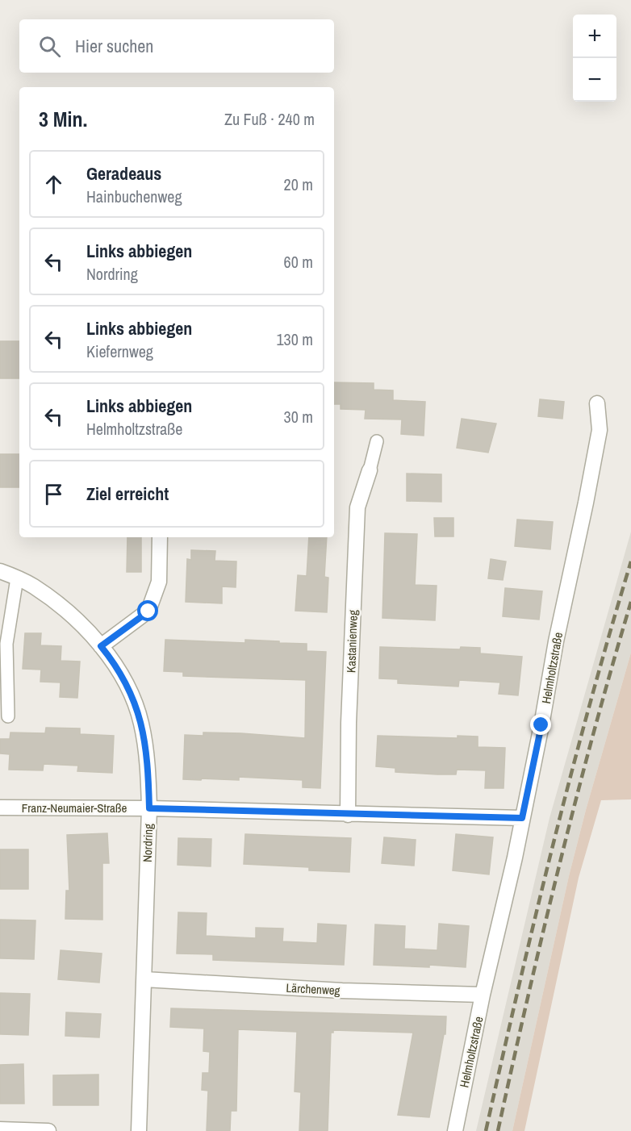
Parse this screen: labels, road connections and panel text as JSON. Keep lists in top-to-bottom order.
{
  "streets": {
    "street": [
      "Kastanienweg",
      "Helmholtzstraße",
      "Franz-Neumaier-Straße",
      "Nordring",
      "Lärchenweg"
    ]
  },
  "crossings": [
    ["Kastanienweg", "Franz-Neumaier-Straße"],
    ["Helmholtzstraße", "Franz-Neumaier-Straße"],
    ["Helmholtzstraße", "Lärchenweg"],
    ["Franz-Neumaier-Straße", "Nordring"],
    ["Nordring", "Lärchenweg"]
  ],
  "page": {
    "map_buttons": ["+", "−"],
    "search": "Hier suchen",
    "heading": ["3 Min.", "Zu Fuß · 240 m"],
    "list": [
      ["Geradeaus", "Hainbuchenweg", "20 m"],
      ["Links abbiegen", "Nordring", "60 m"],
      ["Links abbiegen", "Kiefernweg", "130 m"],
      ["Links abbiegen", "Helmholtzstraße", "30 m"],
      "Ziel erreicht"
    ]
  }
}
